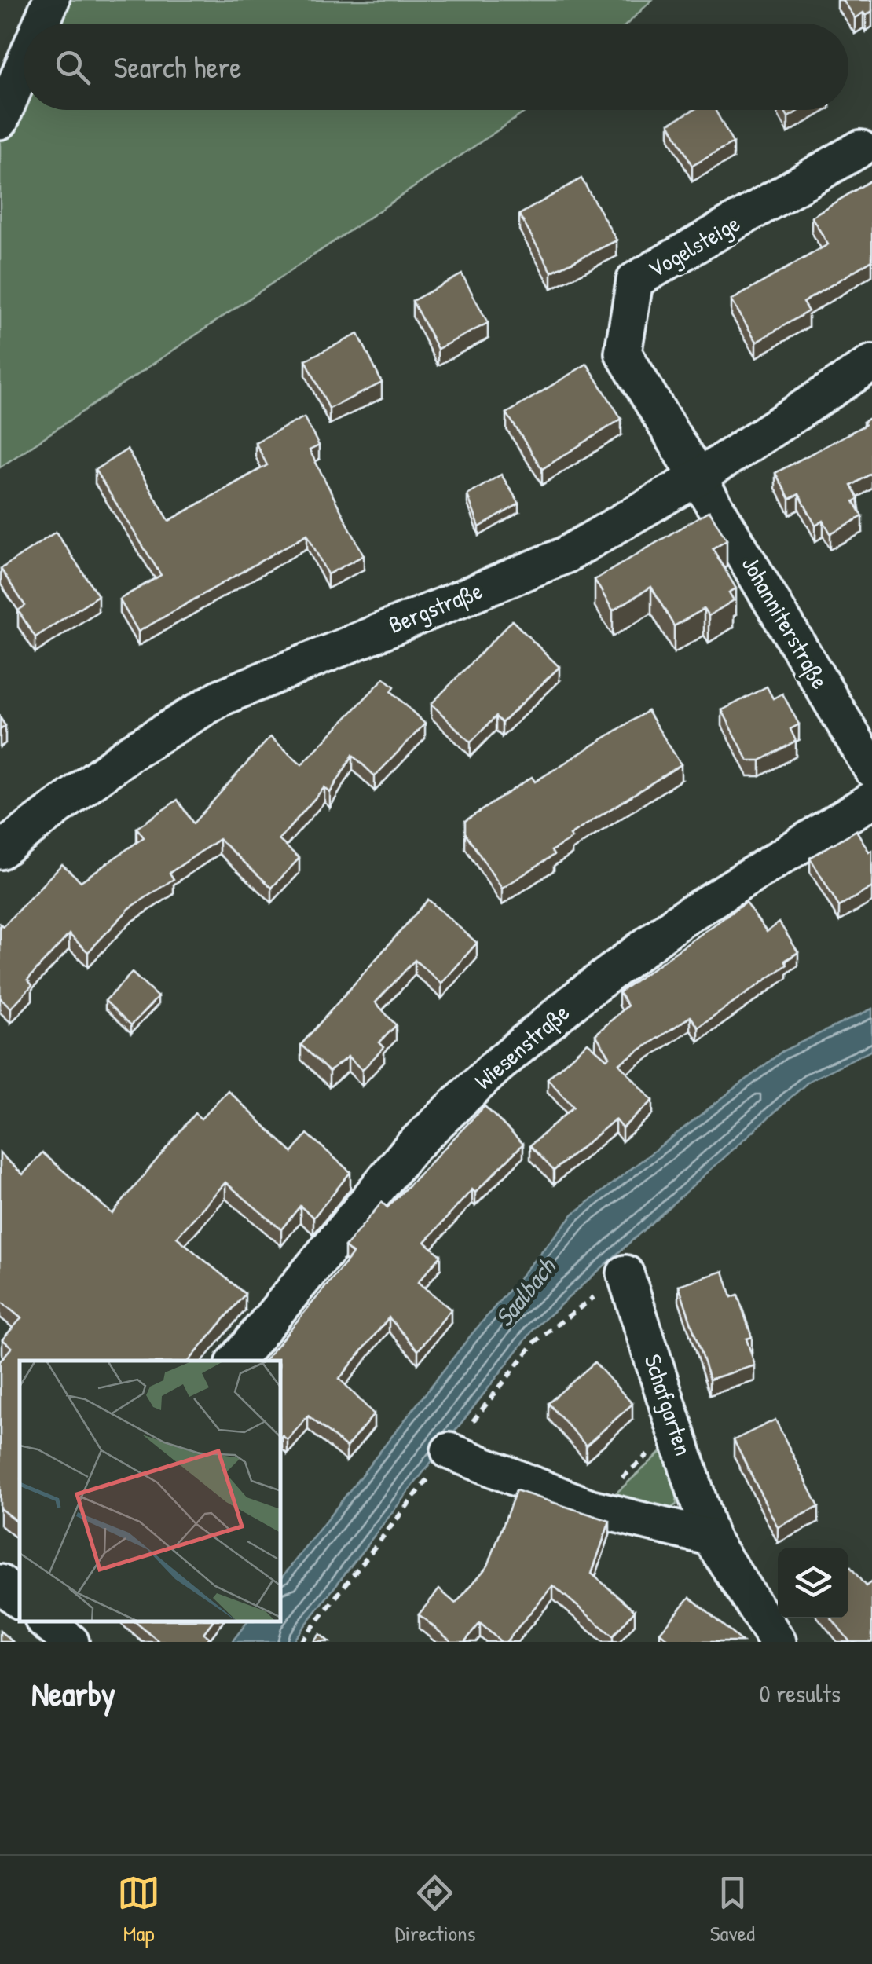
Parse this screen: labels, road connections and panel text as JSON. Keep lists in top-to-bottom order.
{
  "streets": {
    "street": [
      "Vogelsteige",
      "Bergstraße",
      "Johanniterstraße",
      "Wiesenstraße",
      "Schafgarten"
    ]
  },
  "crossings": [
    ["Vogelsteige", "Bergstraße"],
    ["Vogelsteige", "Johanniterstraße"],
    ["Bergstraße", "Johanniterstraße"]
  ],
  "water": ["Saalbach"],
  "page": {
    "search": "Search here",
    "heading": ["Nearby", "0 results"],
    "nav": ["Map", "Directions", "Saved"]
  }
}
